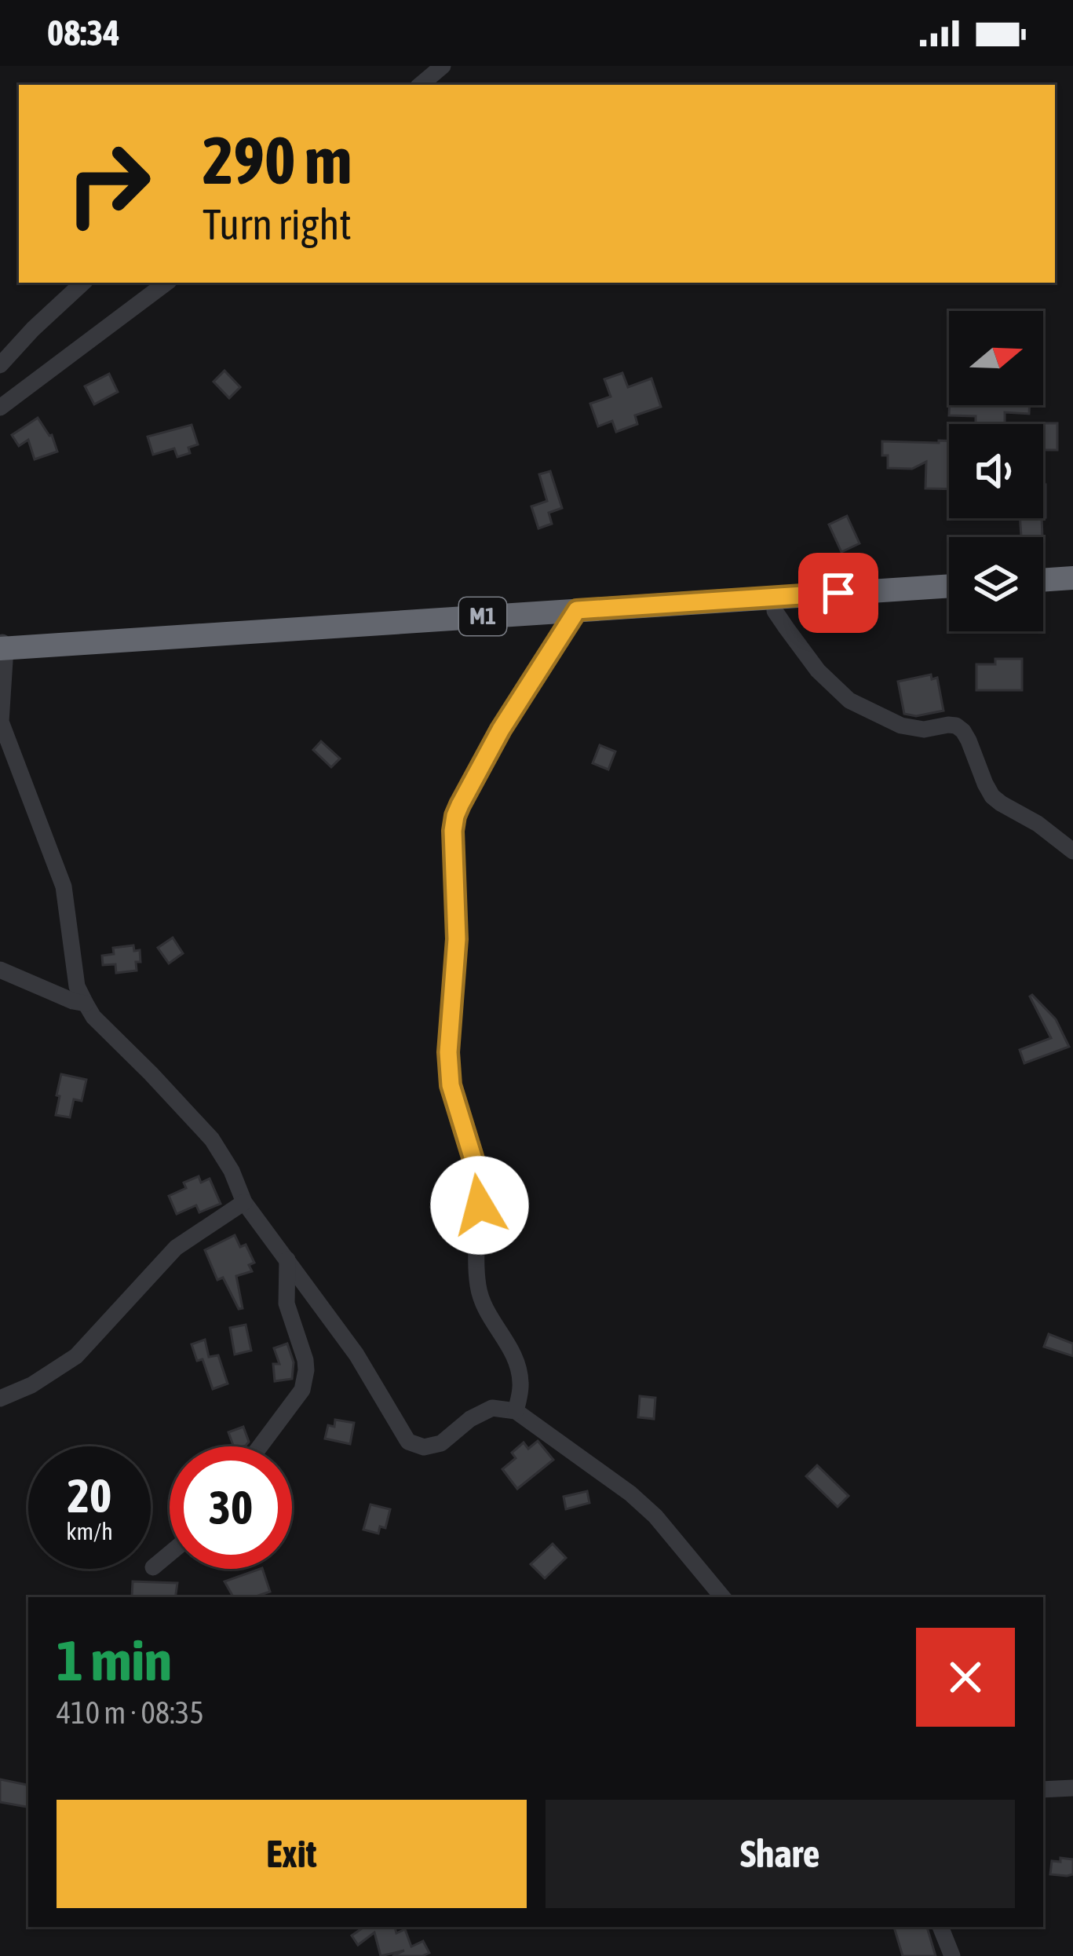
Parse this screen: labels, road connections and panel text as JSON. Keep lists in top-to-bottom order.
{
  "streets": {
    "highway": ["M1"]
  },
  "north": "right",
  "page": {
    "status": "08:34",
    "turn": ["290 m", "Turn right"],
    "speed": "20 km/h",
    "limit": "30",
    "heading": ["1 min", "410 m · 08:35"],
    "buttons": ["Exit", "Share"]
  }
}
